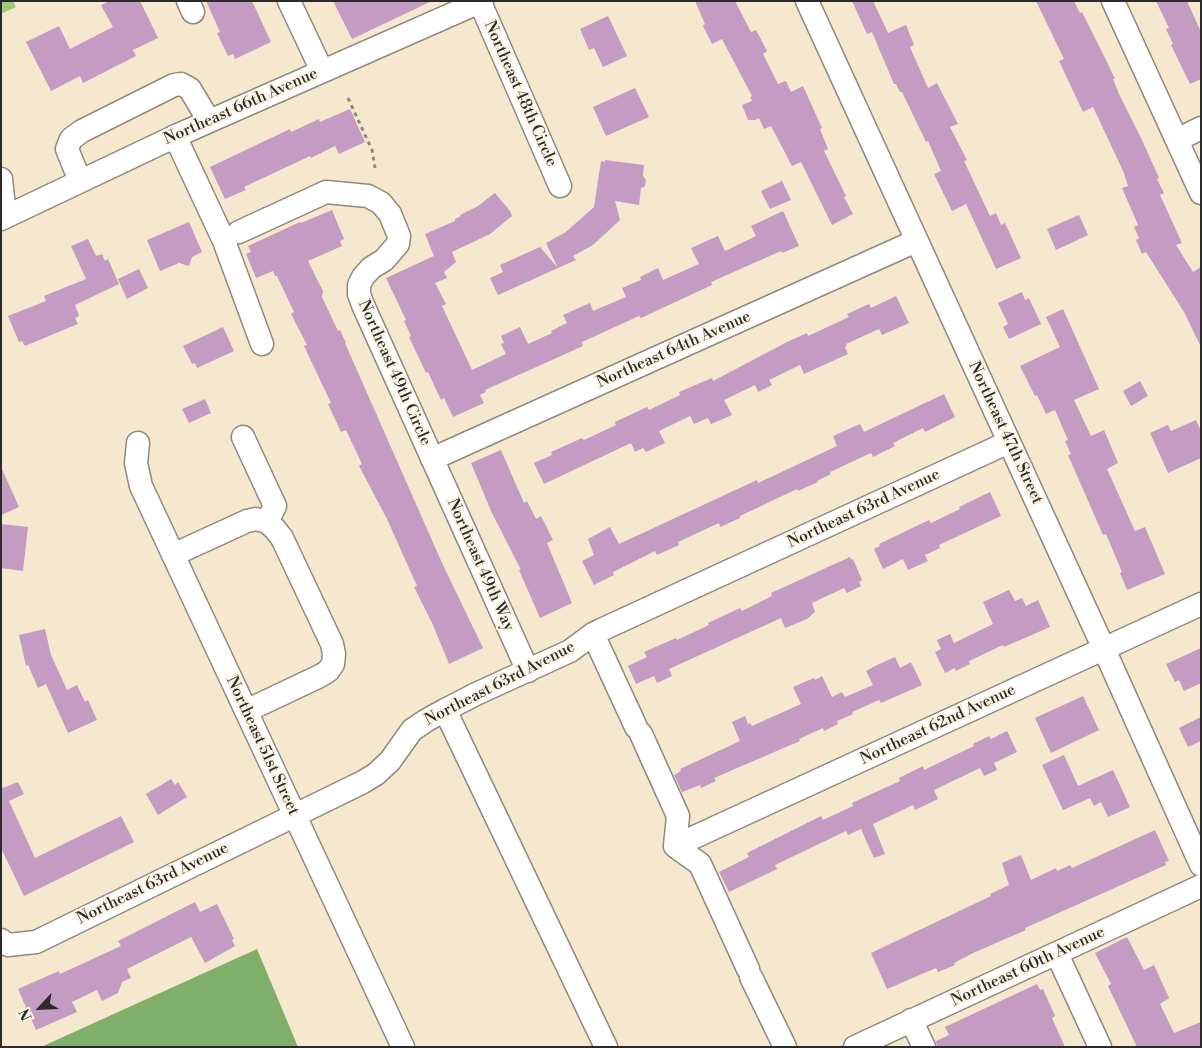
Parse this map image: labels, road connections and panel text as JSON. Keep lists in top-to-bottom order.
{
  "streets": {
    "street": [
      "Northeast 48th Circle",
      "Northeast 66th Avenue",
      "Northeast 64th Avenue",
      "Northeast 49th Circle",
      "Northeast 47th Street",
      "Northeast 63rd Avenue",
      "Northeast 49th Way",
      "Northeast 62nd Avenue",
      "Northeast 51st Street",
      "Northeast 60th Avenue"
    ]
  },
  "crossings": [
    ["Northeast 48th Circle", "Northeast 66th Avenue"],
    ["Northeast 64th Avenue", "Northeast 49th Circle"],
    ["Northeast 64th Avenue", "Northeast 47th Street"],
    ["Northeast 64th Avenue", "Northeast 49th Way"],
    ["Northeast 49th Circle", "Northeast 49th Way"],
    ["Northeast 47th Street", "Northeast 63rd Avenue"],
    ["Northeast 47th Street", "Northeast 62nd Avenue"],
    ["Northeast 63rd Avenue", "Northeast 49th Way"],
    ["Northeast 63rd Avenue", "Northeast 51st Street"]
  ],
  "north": "bottom left"
}
